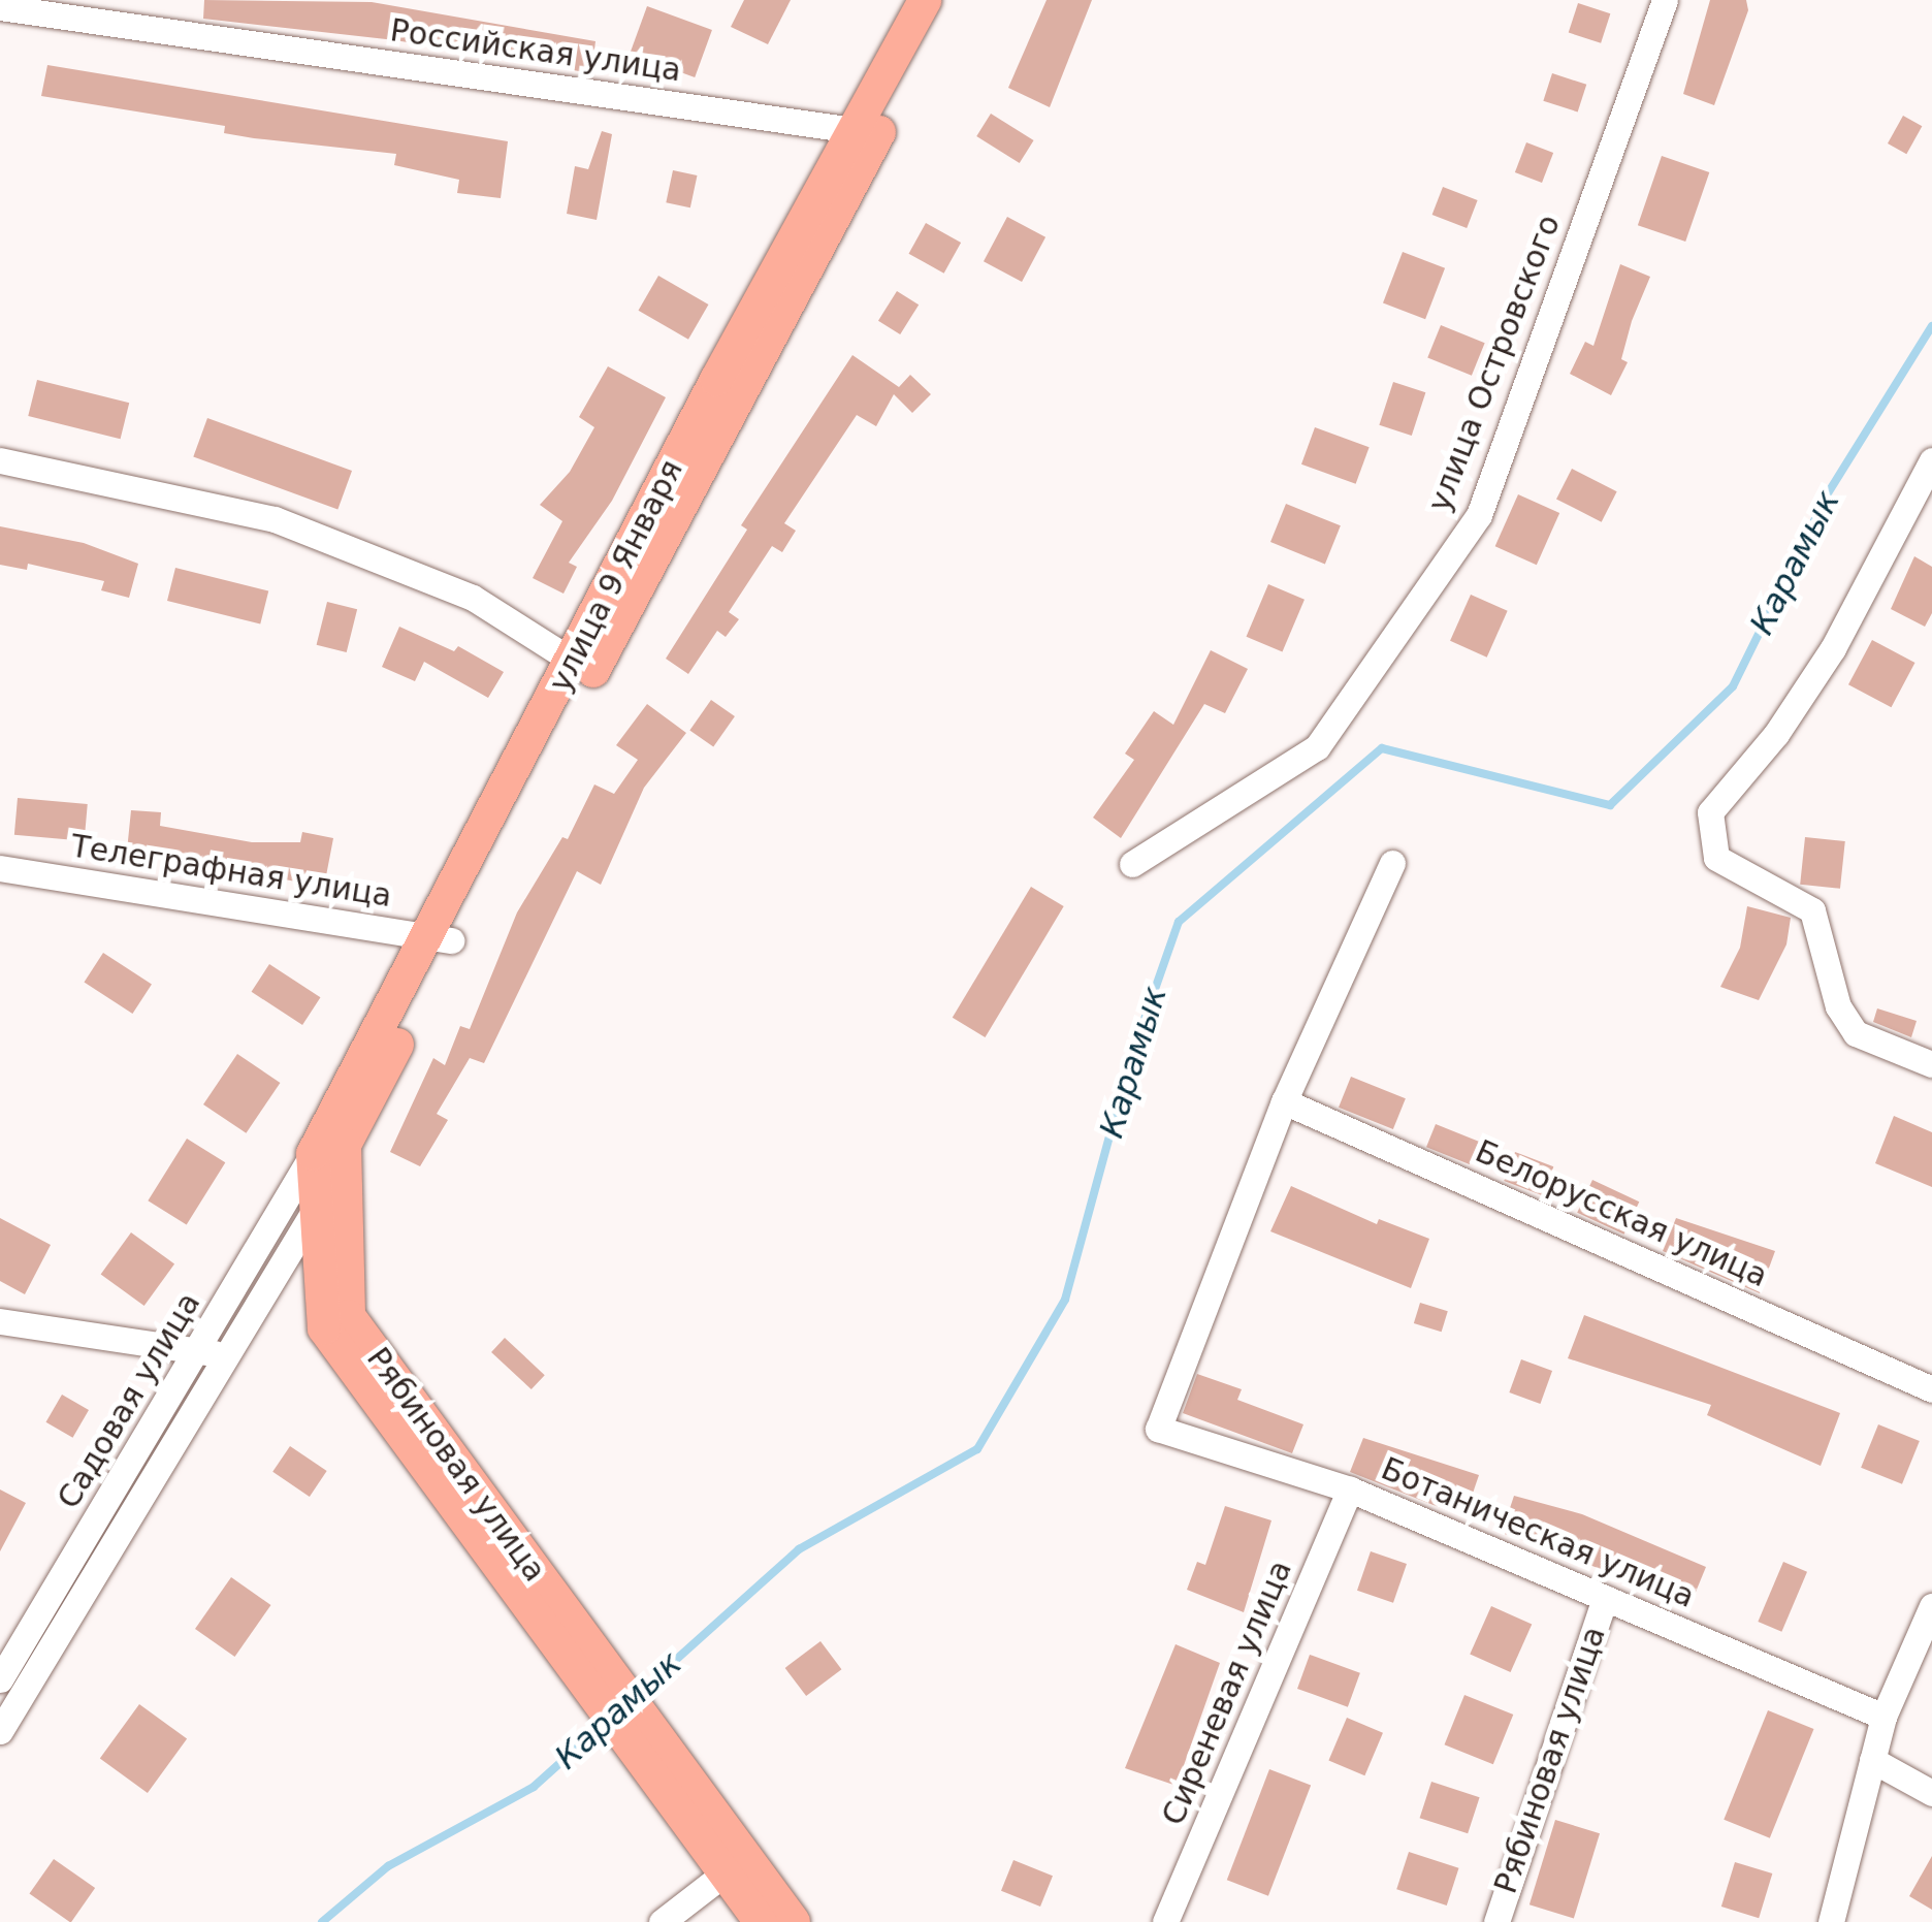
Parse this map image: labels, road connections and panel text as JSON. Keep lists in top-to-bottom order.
{
  "streets": {
    "main road": ["улица 9 Января", "Рябиновая улица"],
    "street": [
      "Российская улица",
      "улица Островского",
      "Телеграфная улица",
      "Белорусская улица",
      "Садовая улица",
      "Ботаническая улица",
      "Сиреневая улица"
    ]
  },
  "crossings": [
    ["Российская улица", "улица 9 Января"],
    ["улица 9 Января", "Телеграфная улица"],
    ["улица 9 Января", "Садовая улица"],
    ["улица 9 Января", "Рябиновая улица"],
    ["Белорусская улица", "Ботаническая улица"],
    ["Садовая улица", "Рябиновая улица"],
    ["Рябиновая улица", "Ботаническая улица"],
    ["Ботаническая улица", "Сиреневая улица"]
  ],
  "water": ["Карамык"]
}
